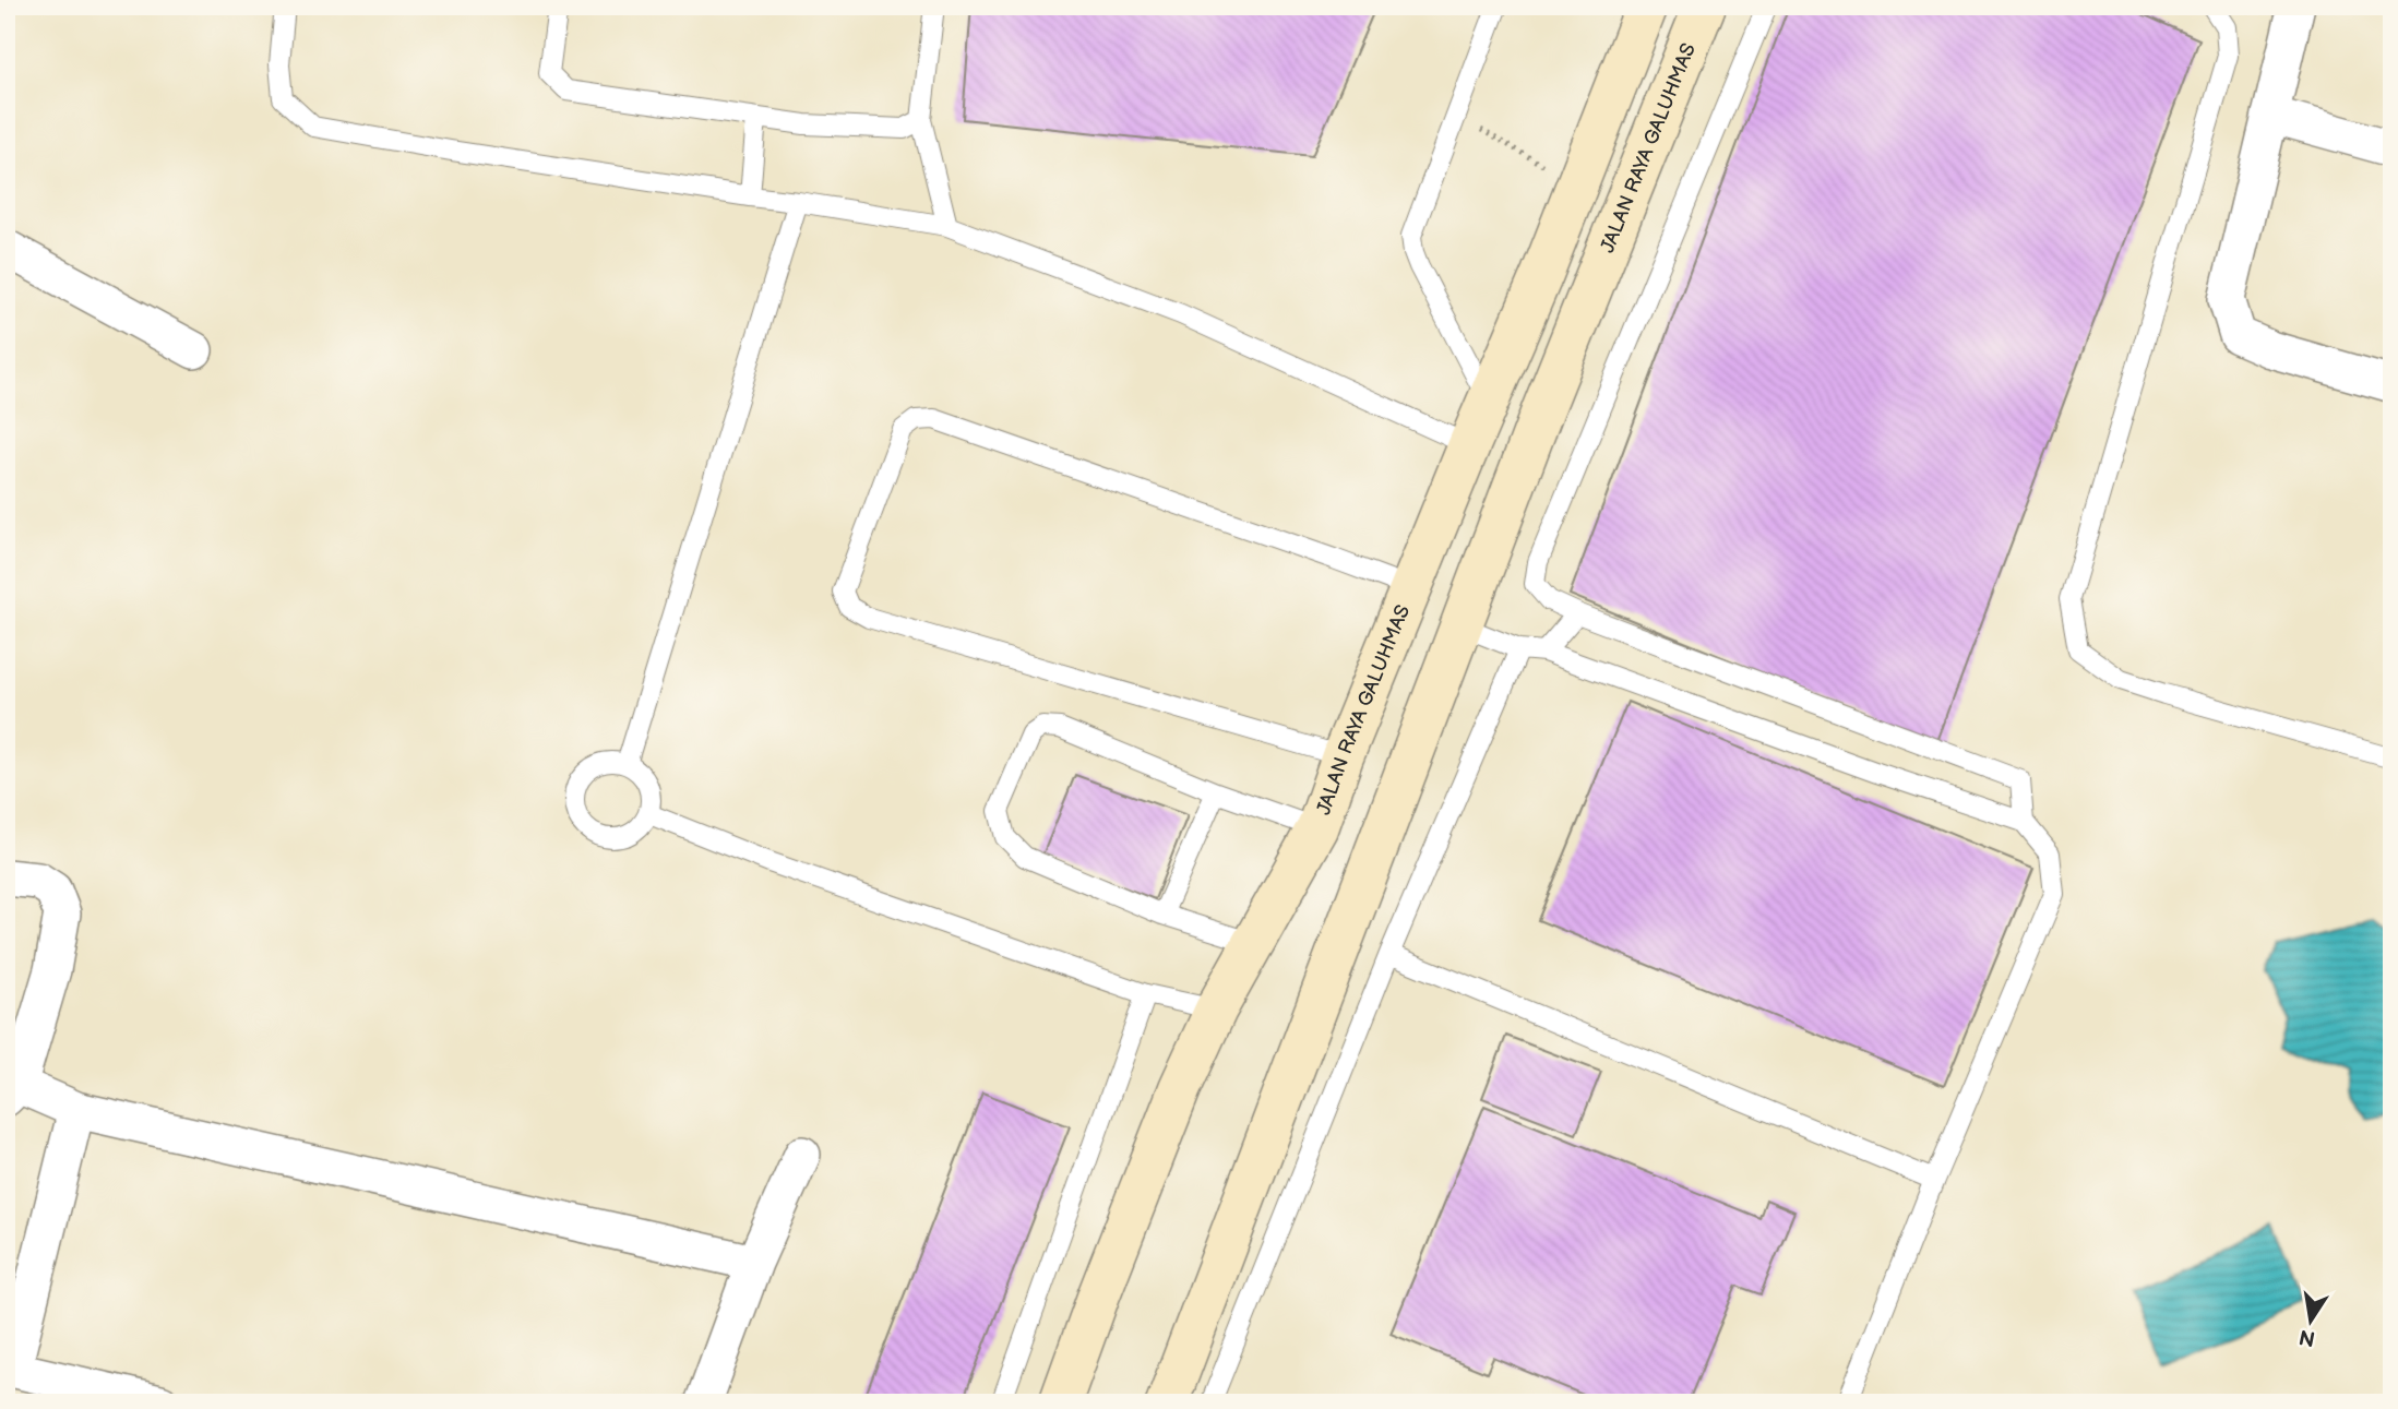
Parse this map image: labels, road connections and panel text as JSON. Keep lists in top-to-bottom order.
{
  "streets": {
    "main road": ["JALAN RAYA GALUHMAS"]
  },
  "north": "bottom"
}
